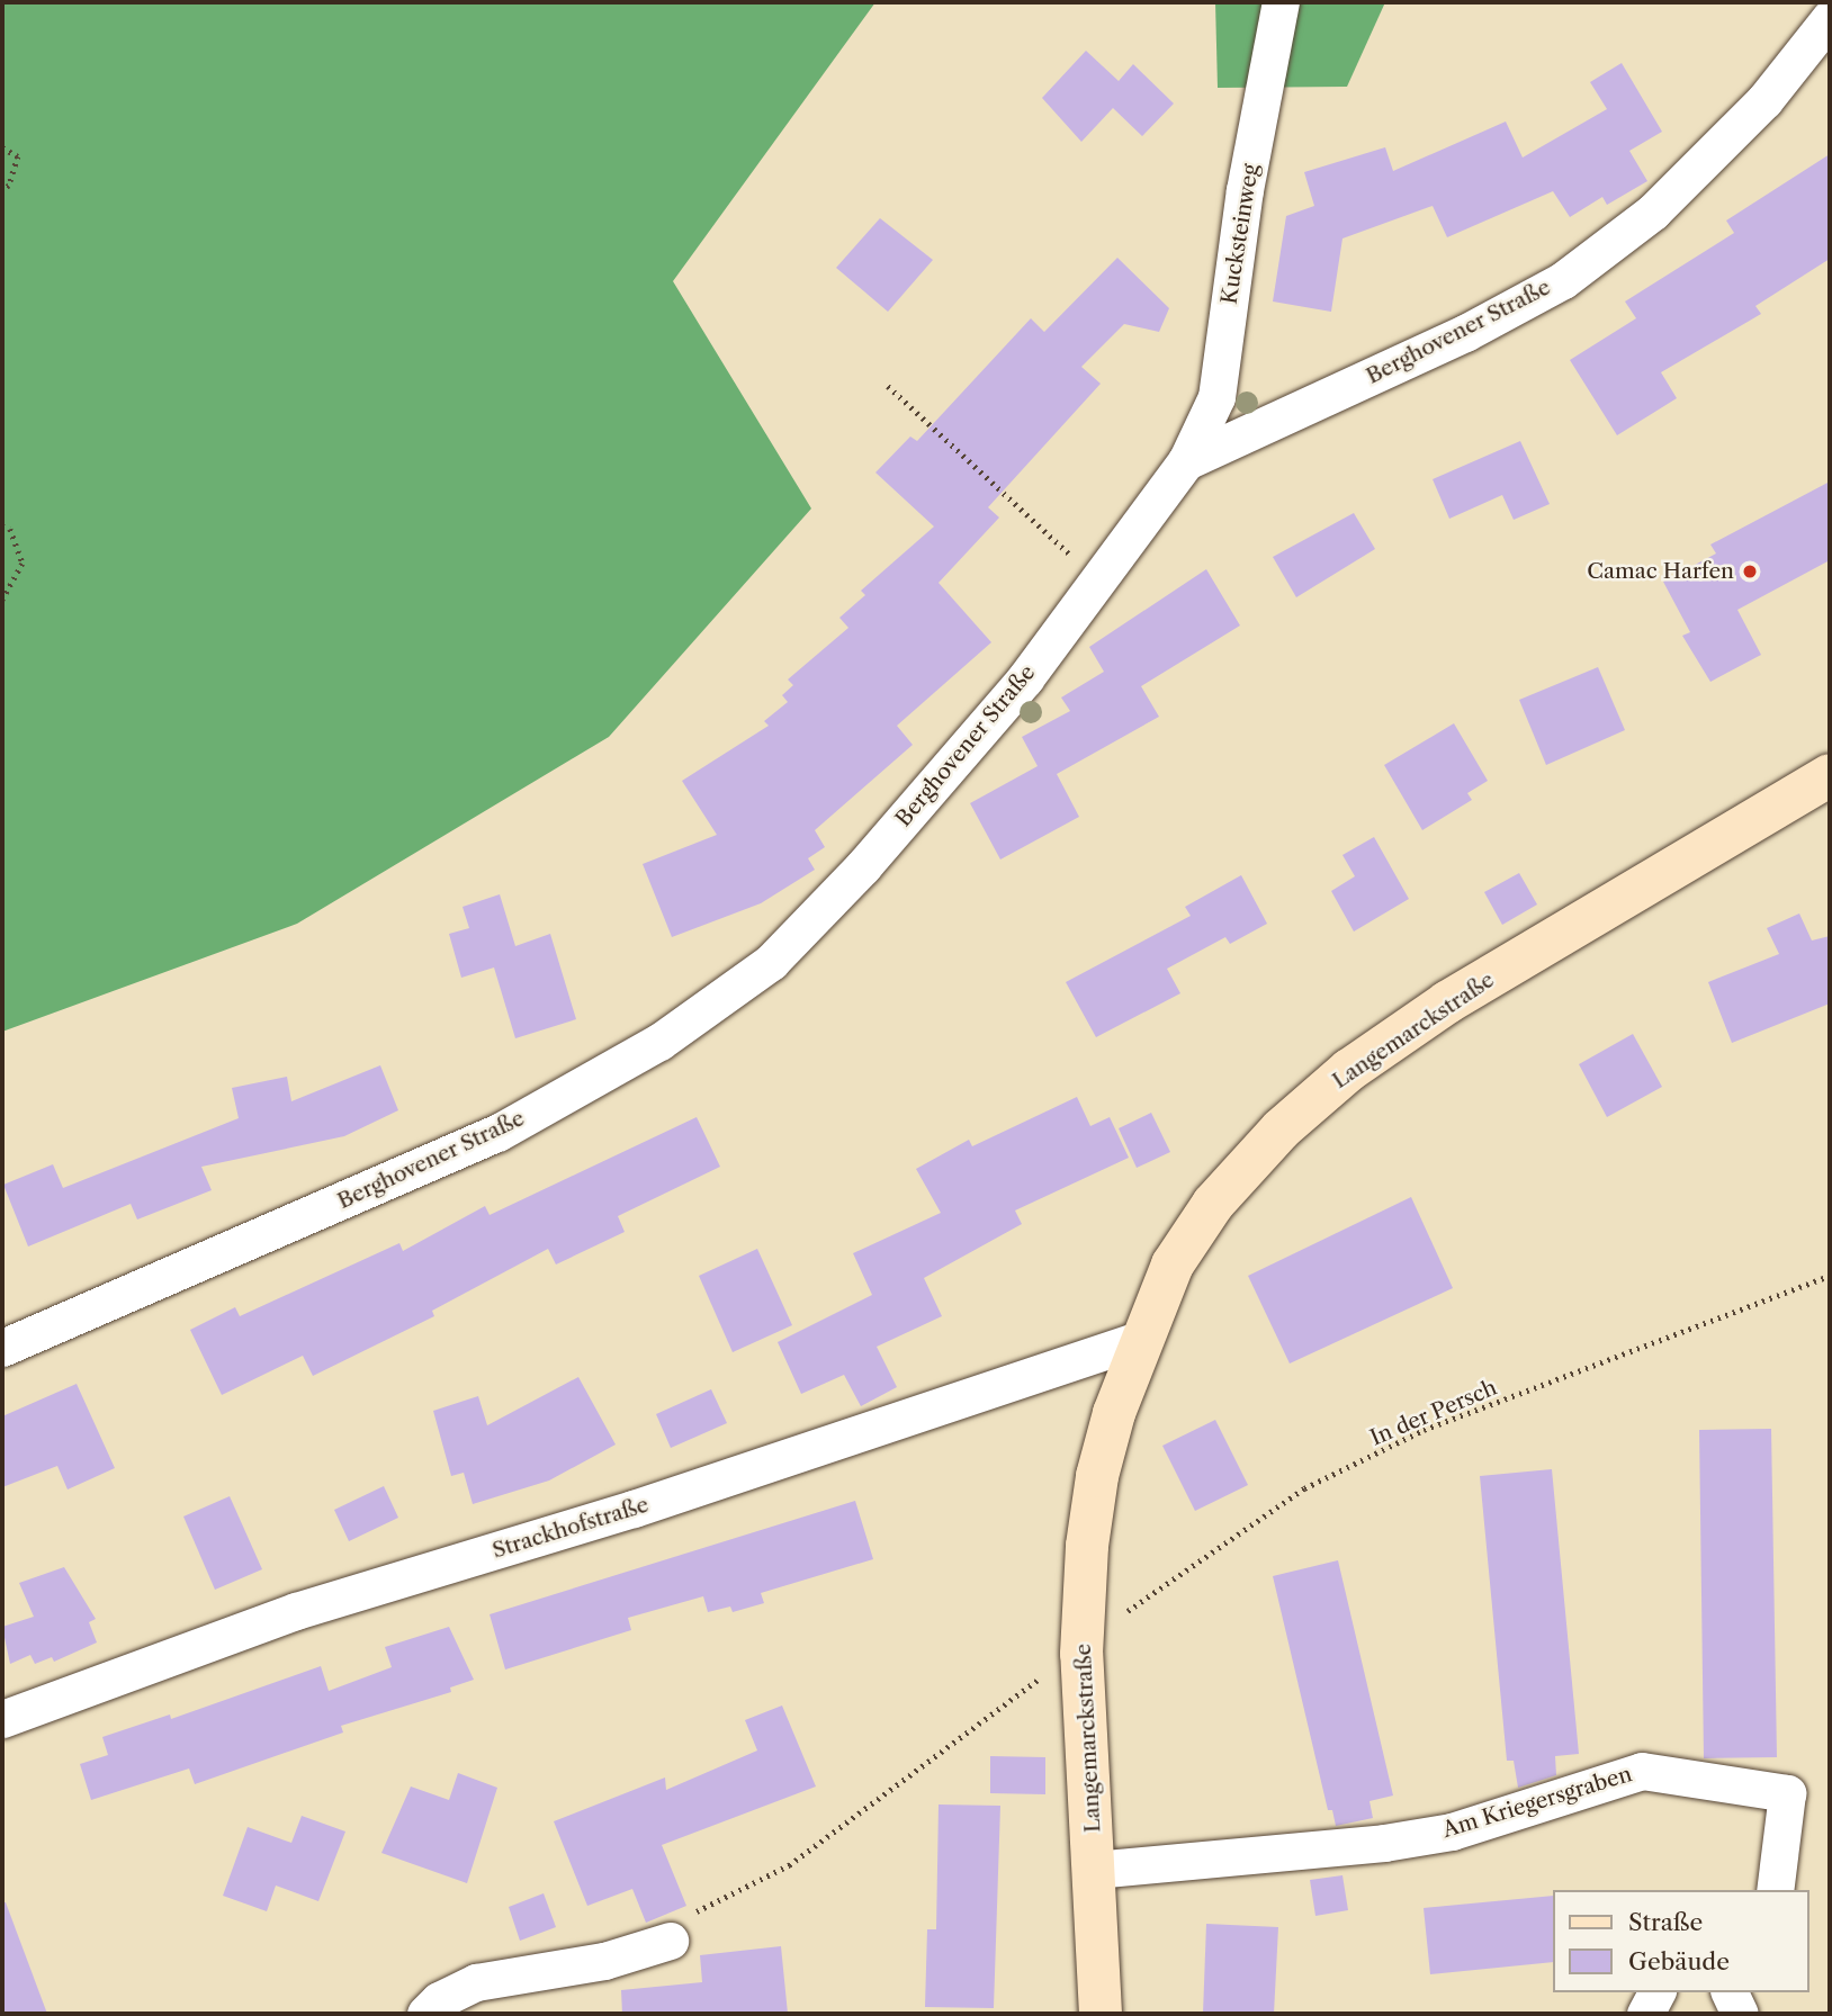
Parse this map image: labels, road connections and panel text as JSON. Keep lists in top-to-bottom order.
{
  "streets": {
    "main road": ["Langemarckstraße"],
    "street": [
      "Kucksteinweg",
      "Berghovener Straße",
      "Strackhofstraße",
      "Am Kriegersgraben"
    ],
    "path": ["In der Persch"]
  },
  "crossings": [
    ["Kucksteinweg", "Berghovener Straße"],
    ["Langemarckstraße", "In der Persch"],
    ["Langemarckstraße", "Strackhofstraße"],
    ["Langemarckstraße", "Am Kriegersgraben"]
  ],
  "places": ["Camac Harfen"],
  "legend": ["Straße", "Gebäude"]
}
